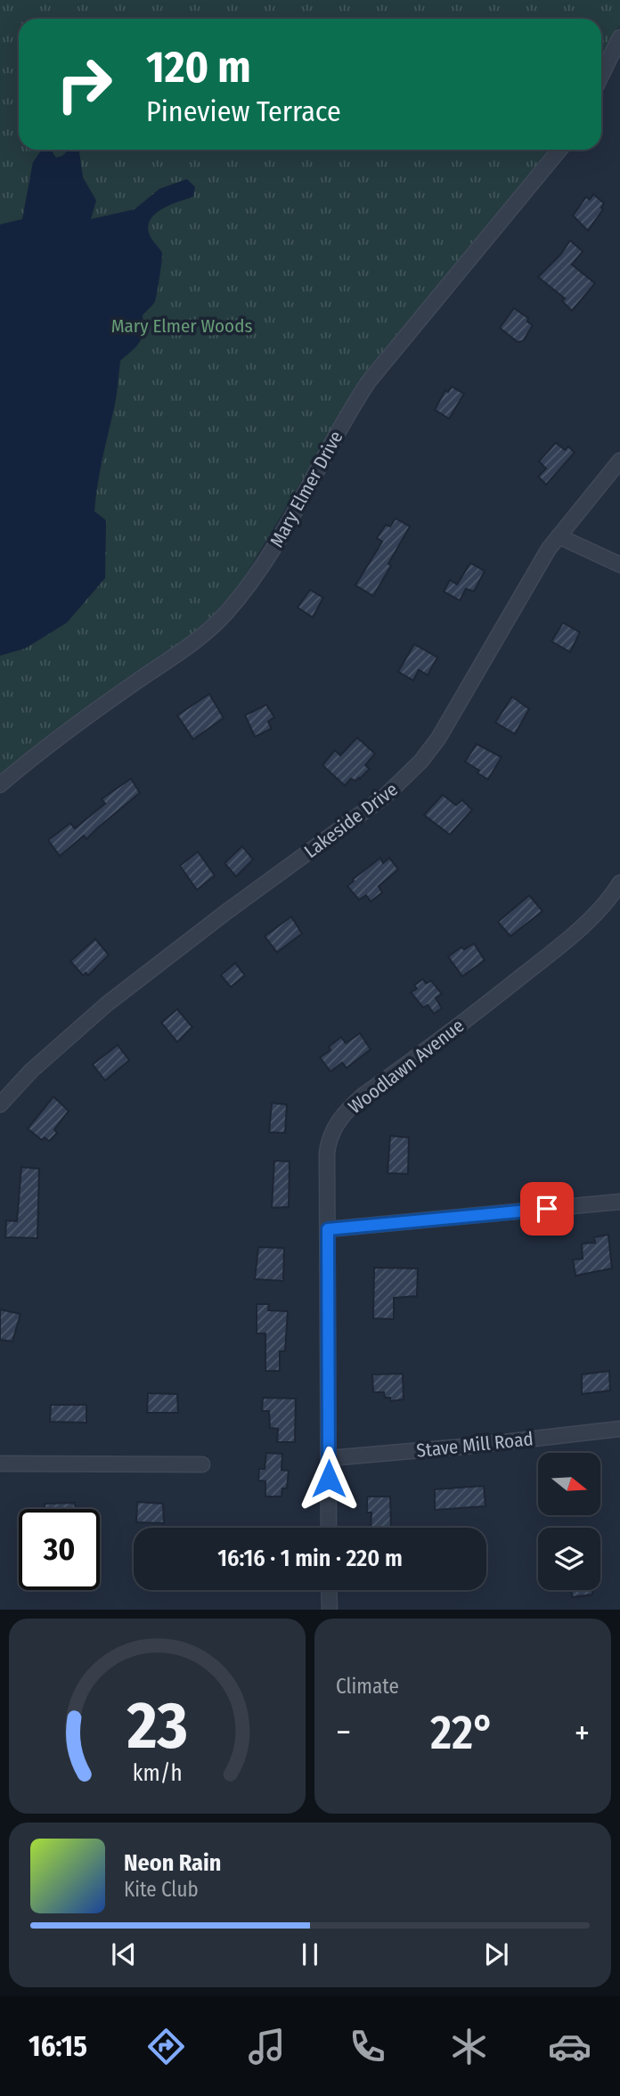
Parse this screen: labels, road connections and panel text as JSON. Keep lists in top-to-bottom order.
{
  "streets": {
    "street": [
      "Mary Elmer Drive",
      "Lakeside Drive",
      "Woodlawn Avenue",
      "Stave Mill Road"
    ]
  },
  "crossings": [
    ["Woodlawn Avenue", "Stave Mill Road"]
  ],
  "parks": ["Mary Elmer Woods"],
  "north": "right",
  "page": {
    "turn": ["120 m", "Pineview Terrace"],
    "limit": "30",
    "trip": "16:16 · 1 min · 220 m",
    "tile": "Climate",
    "heat": ["−", "22°", "+"],
    "song": ["Neon Rain", "Kite Club"],
    "tabs": "16:15",
    "gauge": ["23", "km/h"]
  }
}
